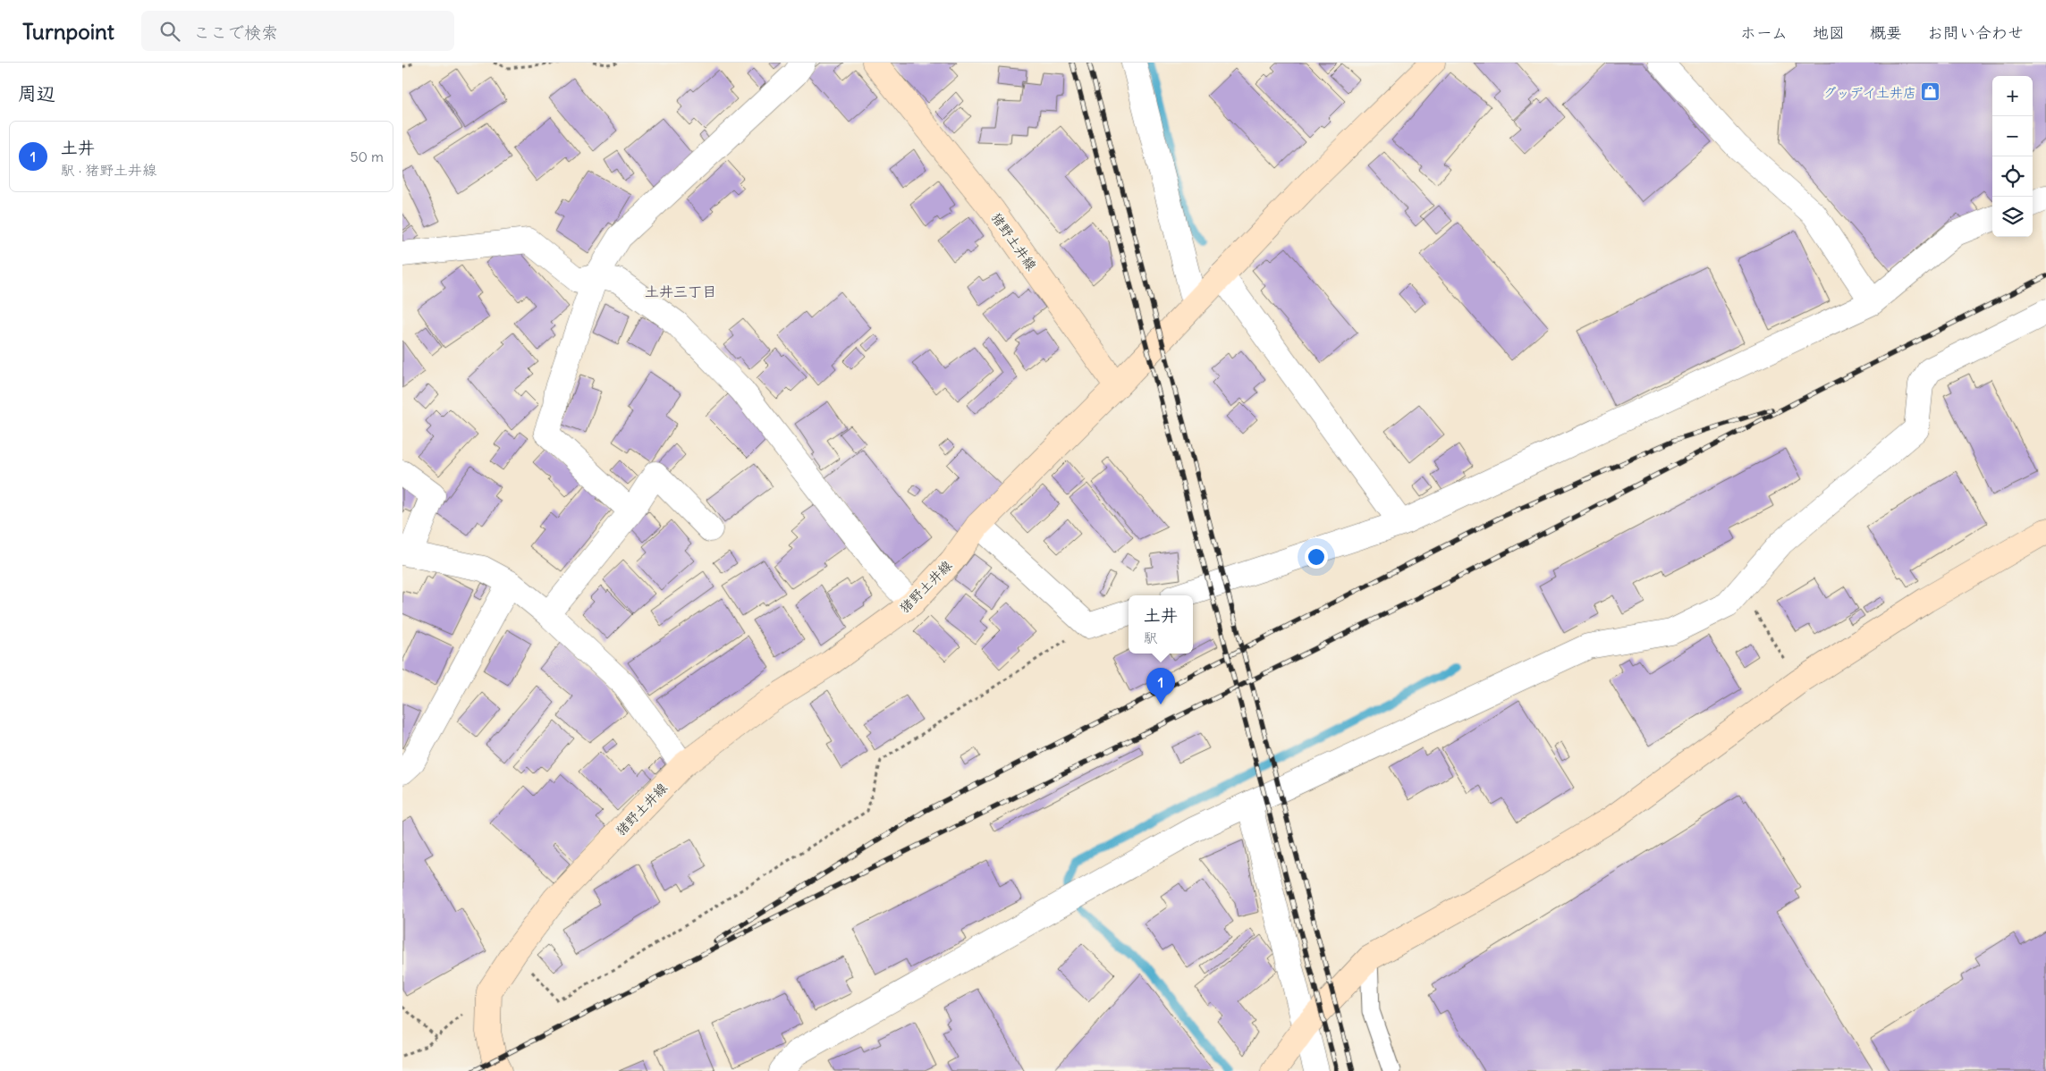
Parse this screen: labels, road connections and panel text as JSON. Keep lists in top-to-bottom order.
{
  "streets": {
    "street": ["猪野土井線"]
  },
  "districts": ["土井三丁目"],
  "places": {
    "shop": ["グッデイ土井店"]
  },
  "page": {
    "header": "Turnpoint",
    "search": "ここで検索",
    "nav": [
      "ホーム",
      "地図",
      "概要",
      "お問い合わせ"
    ],
    "heading": "周辺",
    "map_buttons": ["+", "−"],
    "list": [
      {
        "mark": "1",
        "name": "土井",
        "note": "駅 · 猪野土井線",
        "value": "50 m"
      }
    ],
    "popup": ["土井", "駅"],
    "pins": "1"
  }
}
